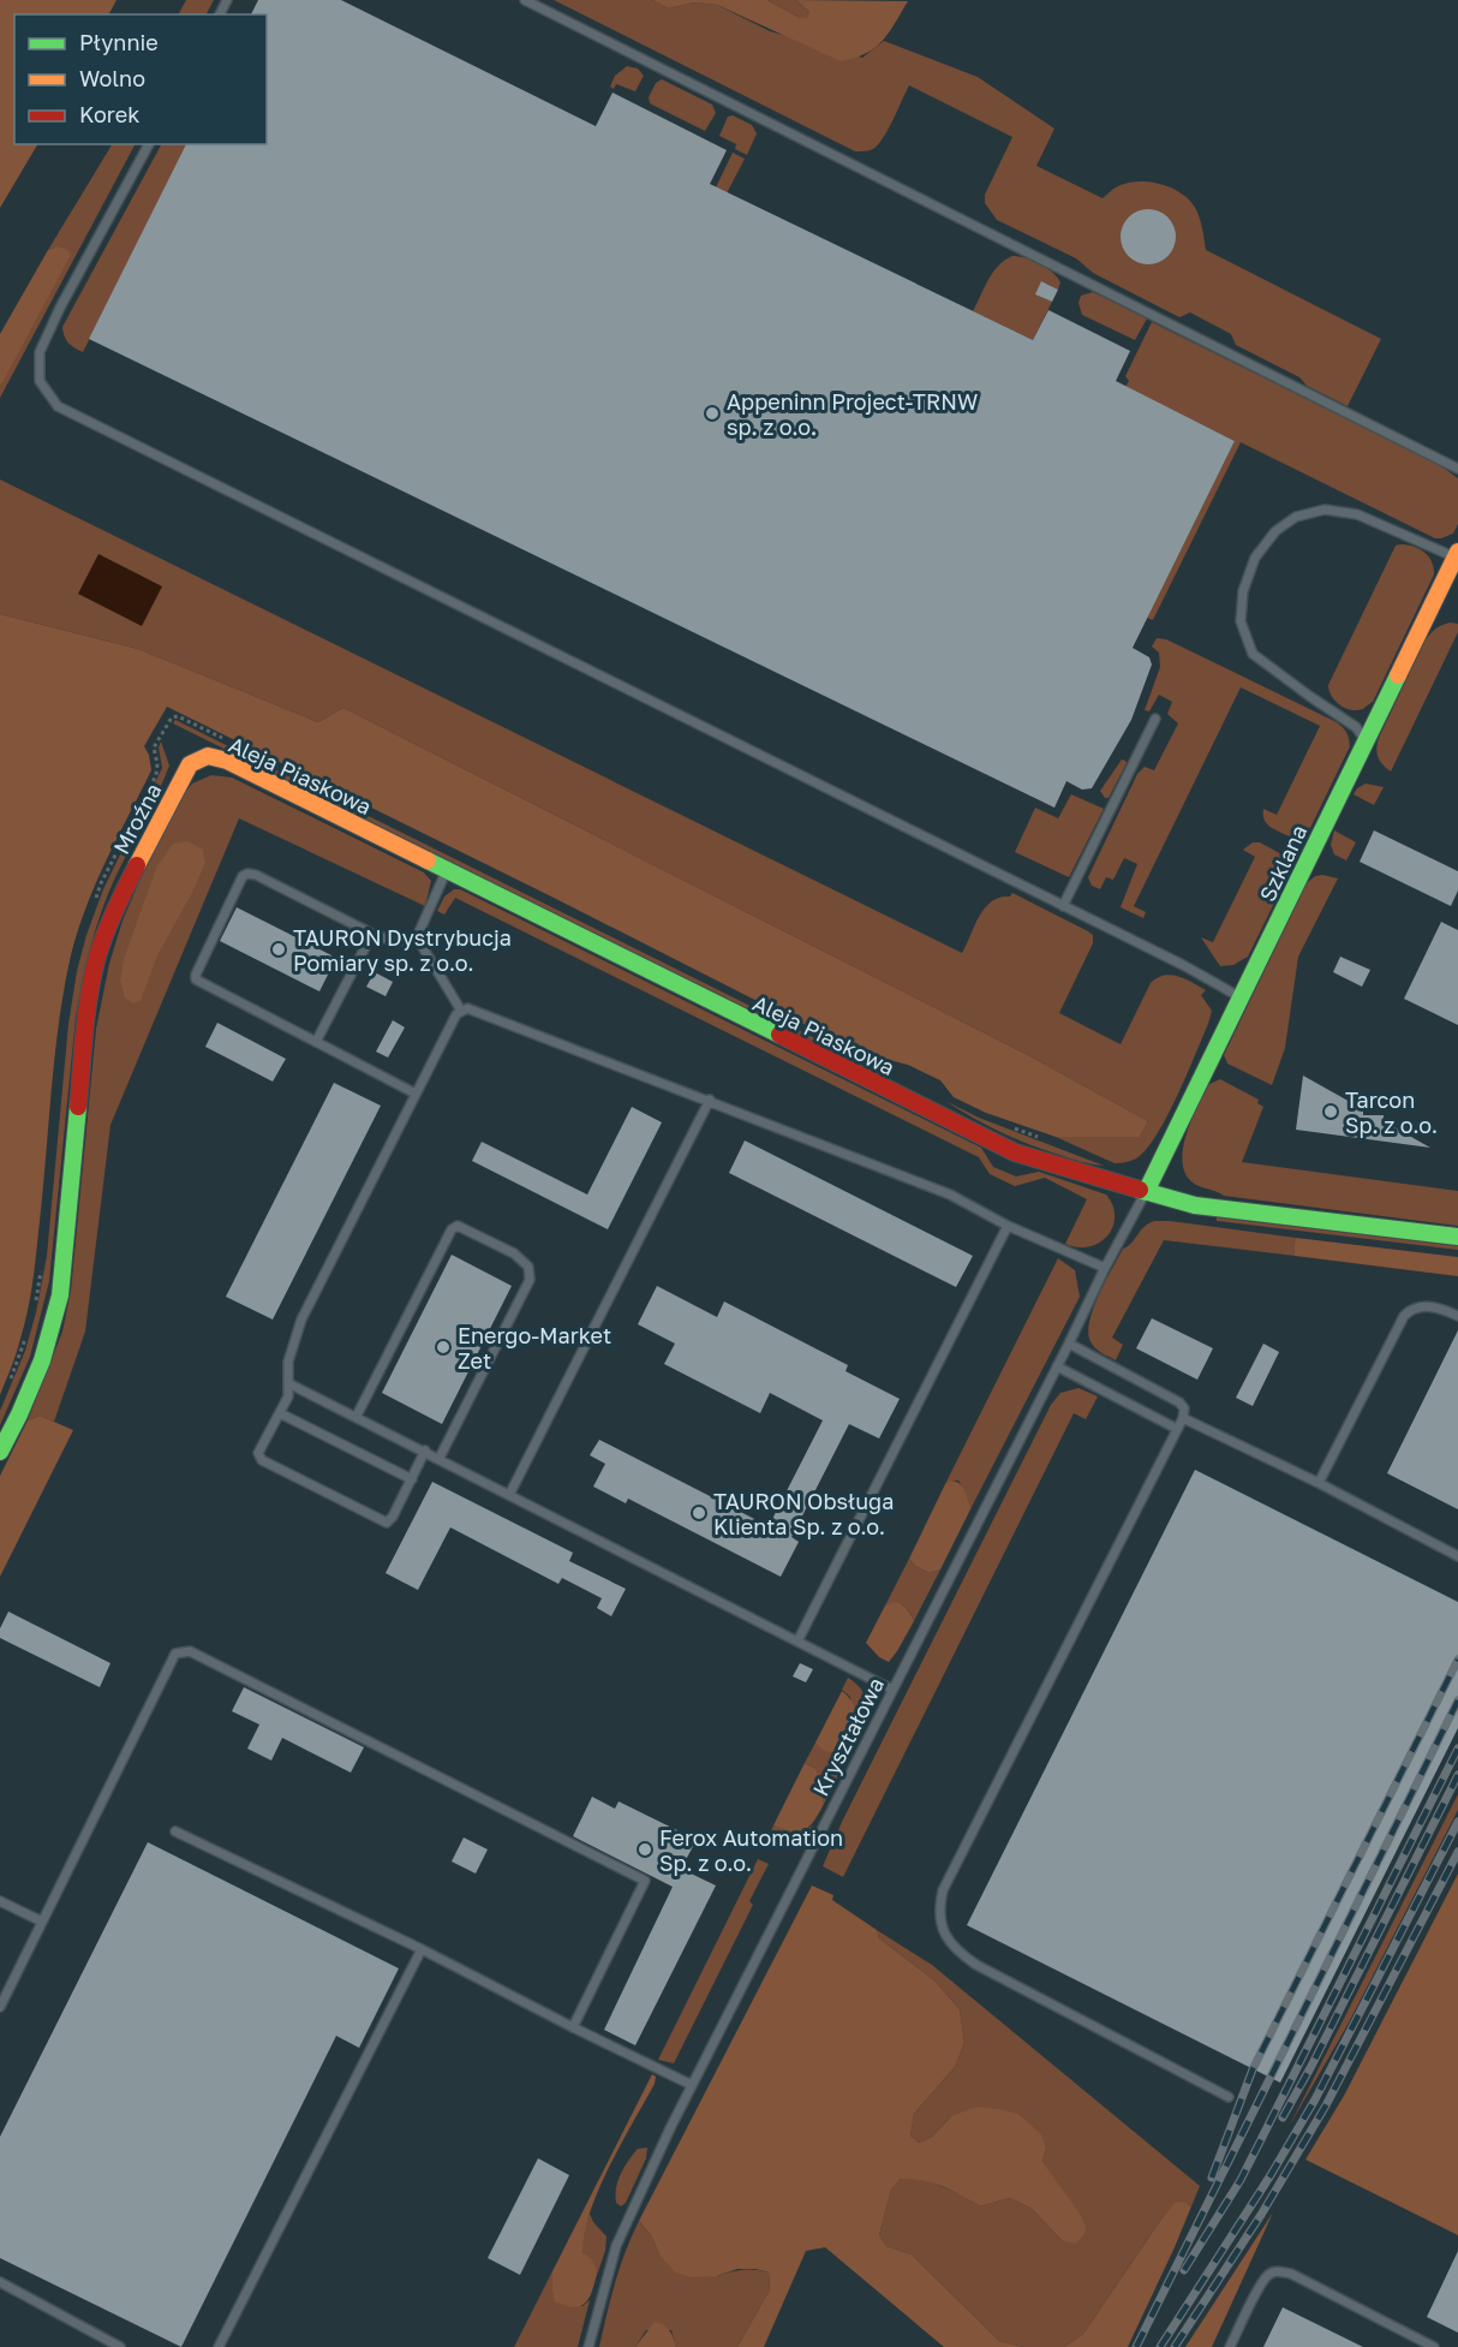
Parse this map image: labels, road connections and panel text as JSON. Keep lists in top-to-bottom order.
{
  "streets": {
    "main road": ["Aleja Piaskowa", "Mroźna", "Szklana"],
    "lane": ["Kryształowa"]
  },
  "crossings": [
    ["Aleja Piaskowa", "Mroźna"],
    ["Aleja Piaskowa", "Szklana"],
    ["Aleja Piaskowa", "Kryształowa"],
    ["Szklana", "Kryształowa"]
  ],
  "places": [
    "Appeninn Project-TRNW sp. z o.o.",
    "TAURON Dystrybucja Pomiary sp. z o.o.",
    "Tarcon Sp. z o.o.",
    "Energo-Market Zet",
    "TAURON Obsługa Klienta Sp. z o.o.",
    "Ferox Automation Sp. z o.o."
  ],
  "legend": ["Płynnie", "Wolno", "Korek"]
}
